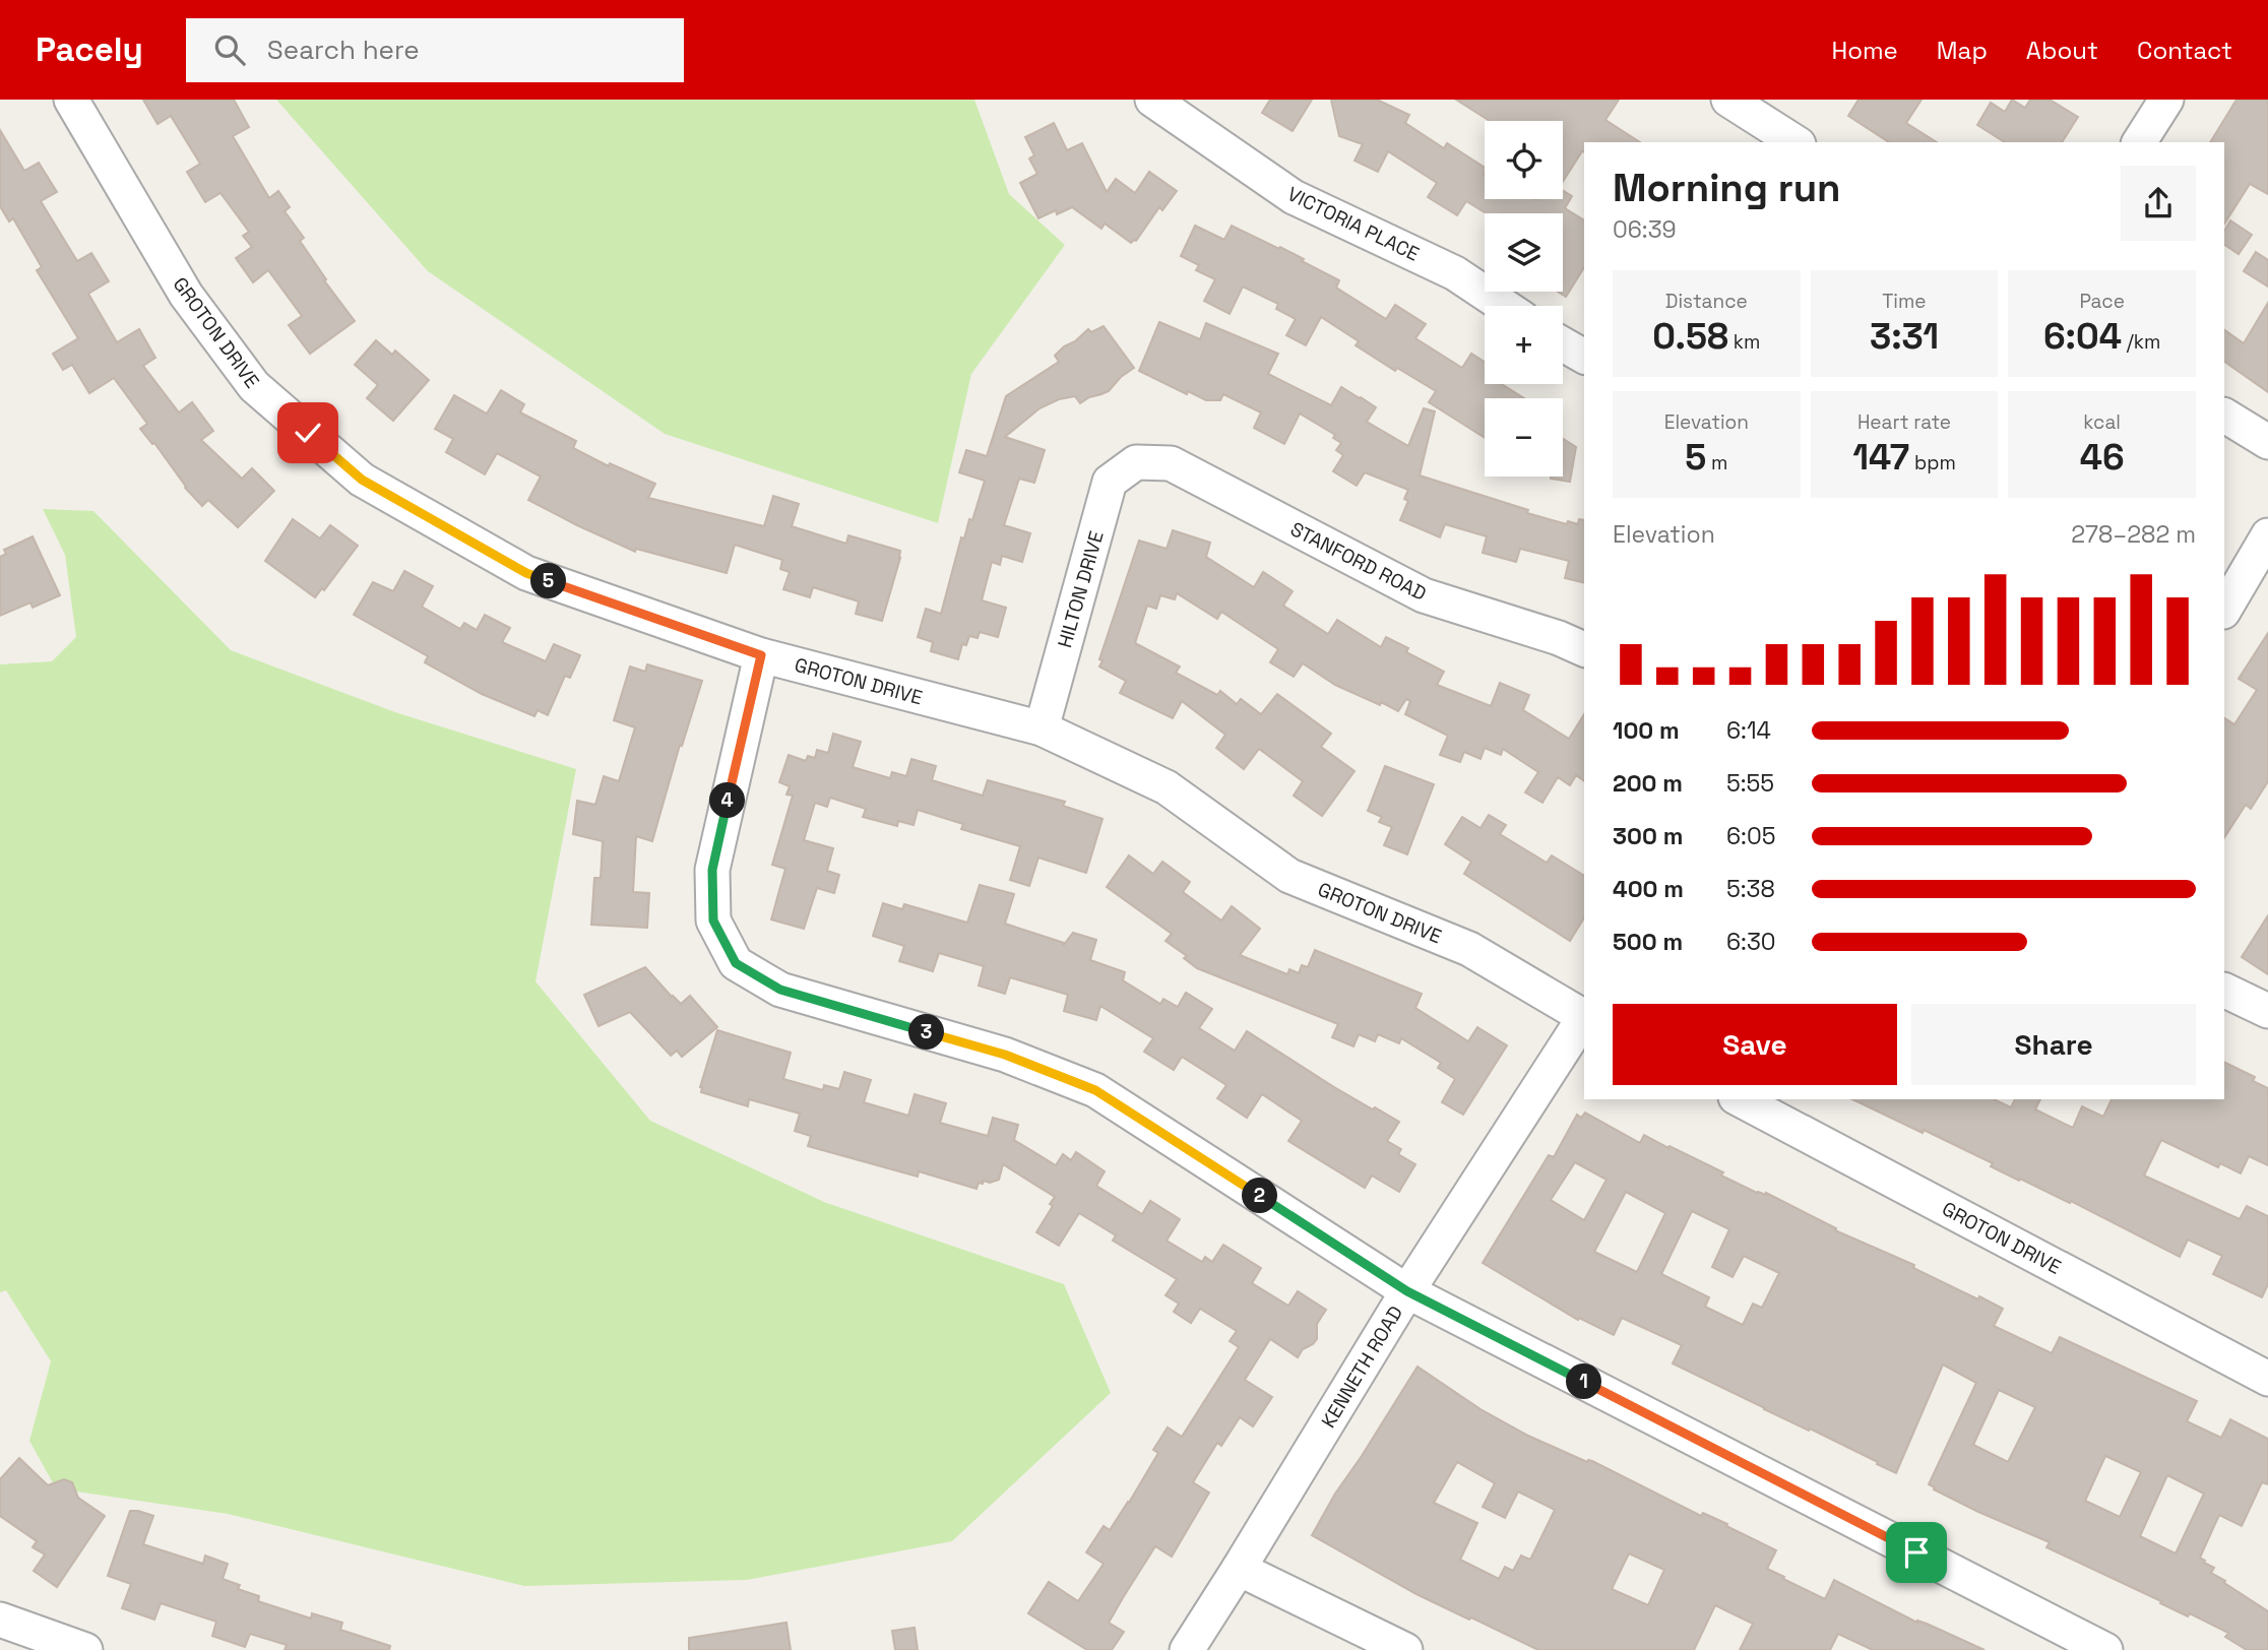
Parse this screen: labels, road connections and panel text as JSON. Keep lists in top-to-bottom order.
{
  "streets": {
    "street": [
      "VICTORIA PLACE",
      "GROTON DRIVE",
      "STANFORD ROAD",
      "HILTON DRIVE",
      "KENNETH ROAD"
    ]
  },
  "crossings": [
    ["GROTON DRIVE", "HILTON DRIVE"],
    ["STANFORD ROAD", "HILTON DRIVE"]
  ],
  "page": {
    "header": "Pacely",
    "search": "Search here",
    "nav": [
      "Home",
      "Map",
      "About",
      "Contact"
    ],
    "map_buttons": ["+", "−"],
    "heading": ["Morning run", "06:39"],
    "stats": [
      ["Distance", "0.58 km"],
      ["Time", "3:31"],
      ["Pace", "6:04 /km"],
      ["Elevation", "5 m"],
      ["Heart rate", "147 bpm"],
      ["kcal", "46"]
    ],
    "chart": ["Elevation", "278–282 m"],
    "pins": [
      "5",
      "4",
      "3",
      "2",
      "1"
    ],
    "list": [
      {
        "name": "100 m",
        "note": "6:14"
      },
      {
        "name": "200 m",
        "note": "5:55"
      },
      {
        "name": "300 m",
        "note": "6:05"
      },
      {
        "name": "400 m",
        "note": "5:38"
      },
      {
        "name": "500 m",
        "note": "6:30"
      }
    ],
    "buttons": ["Save", "Share"]
  }
}
